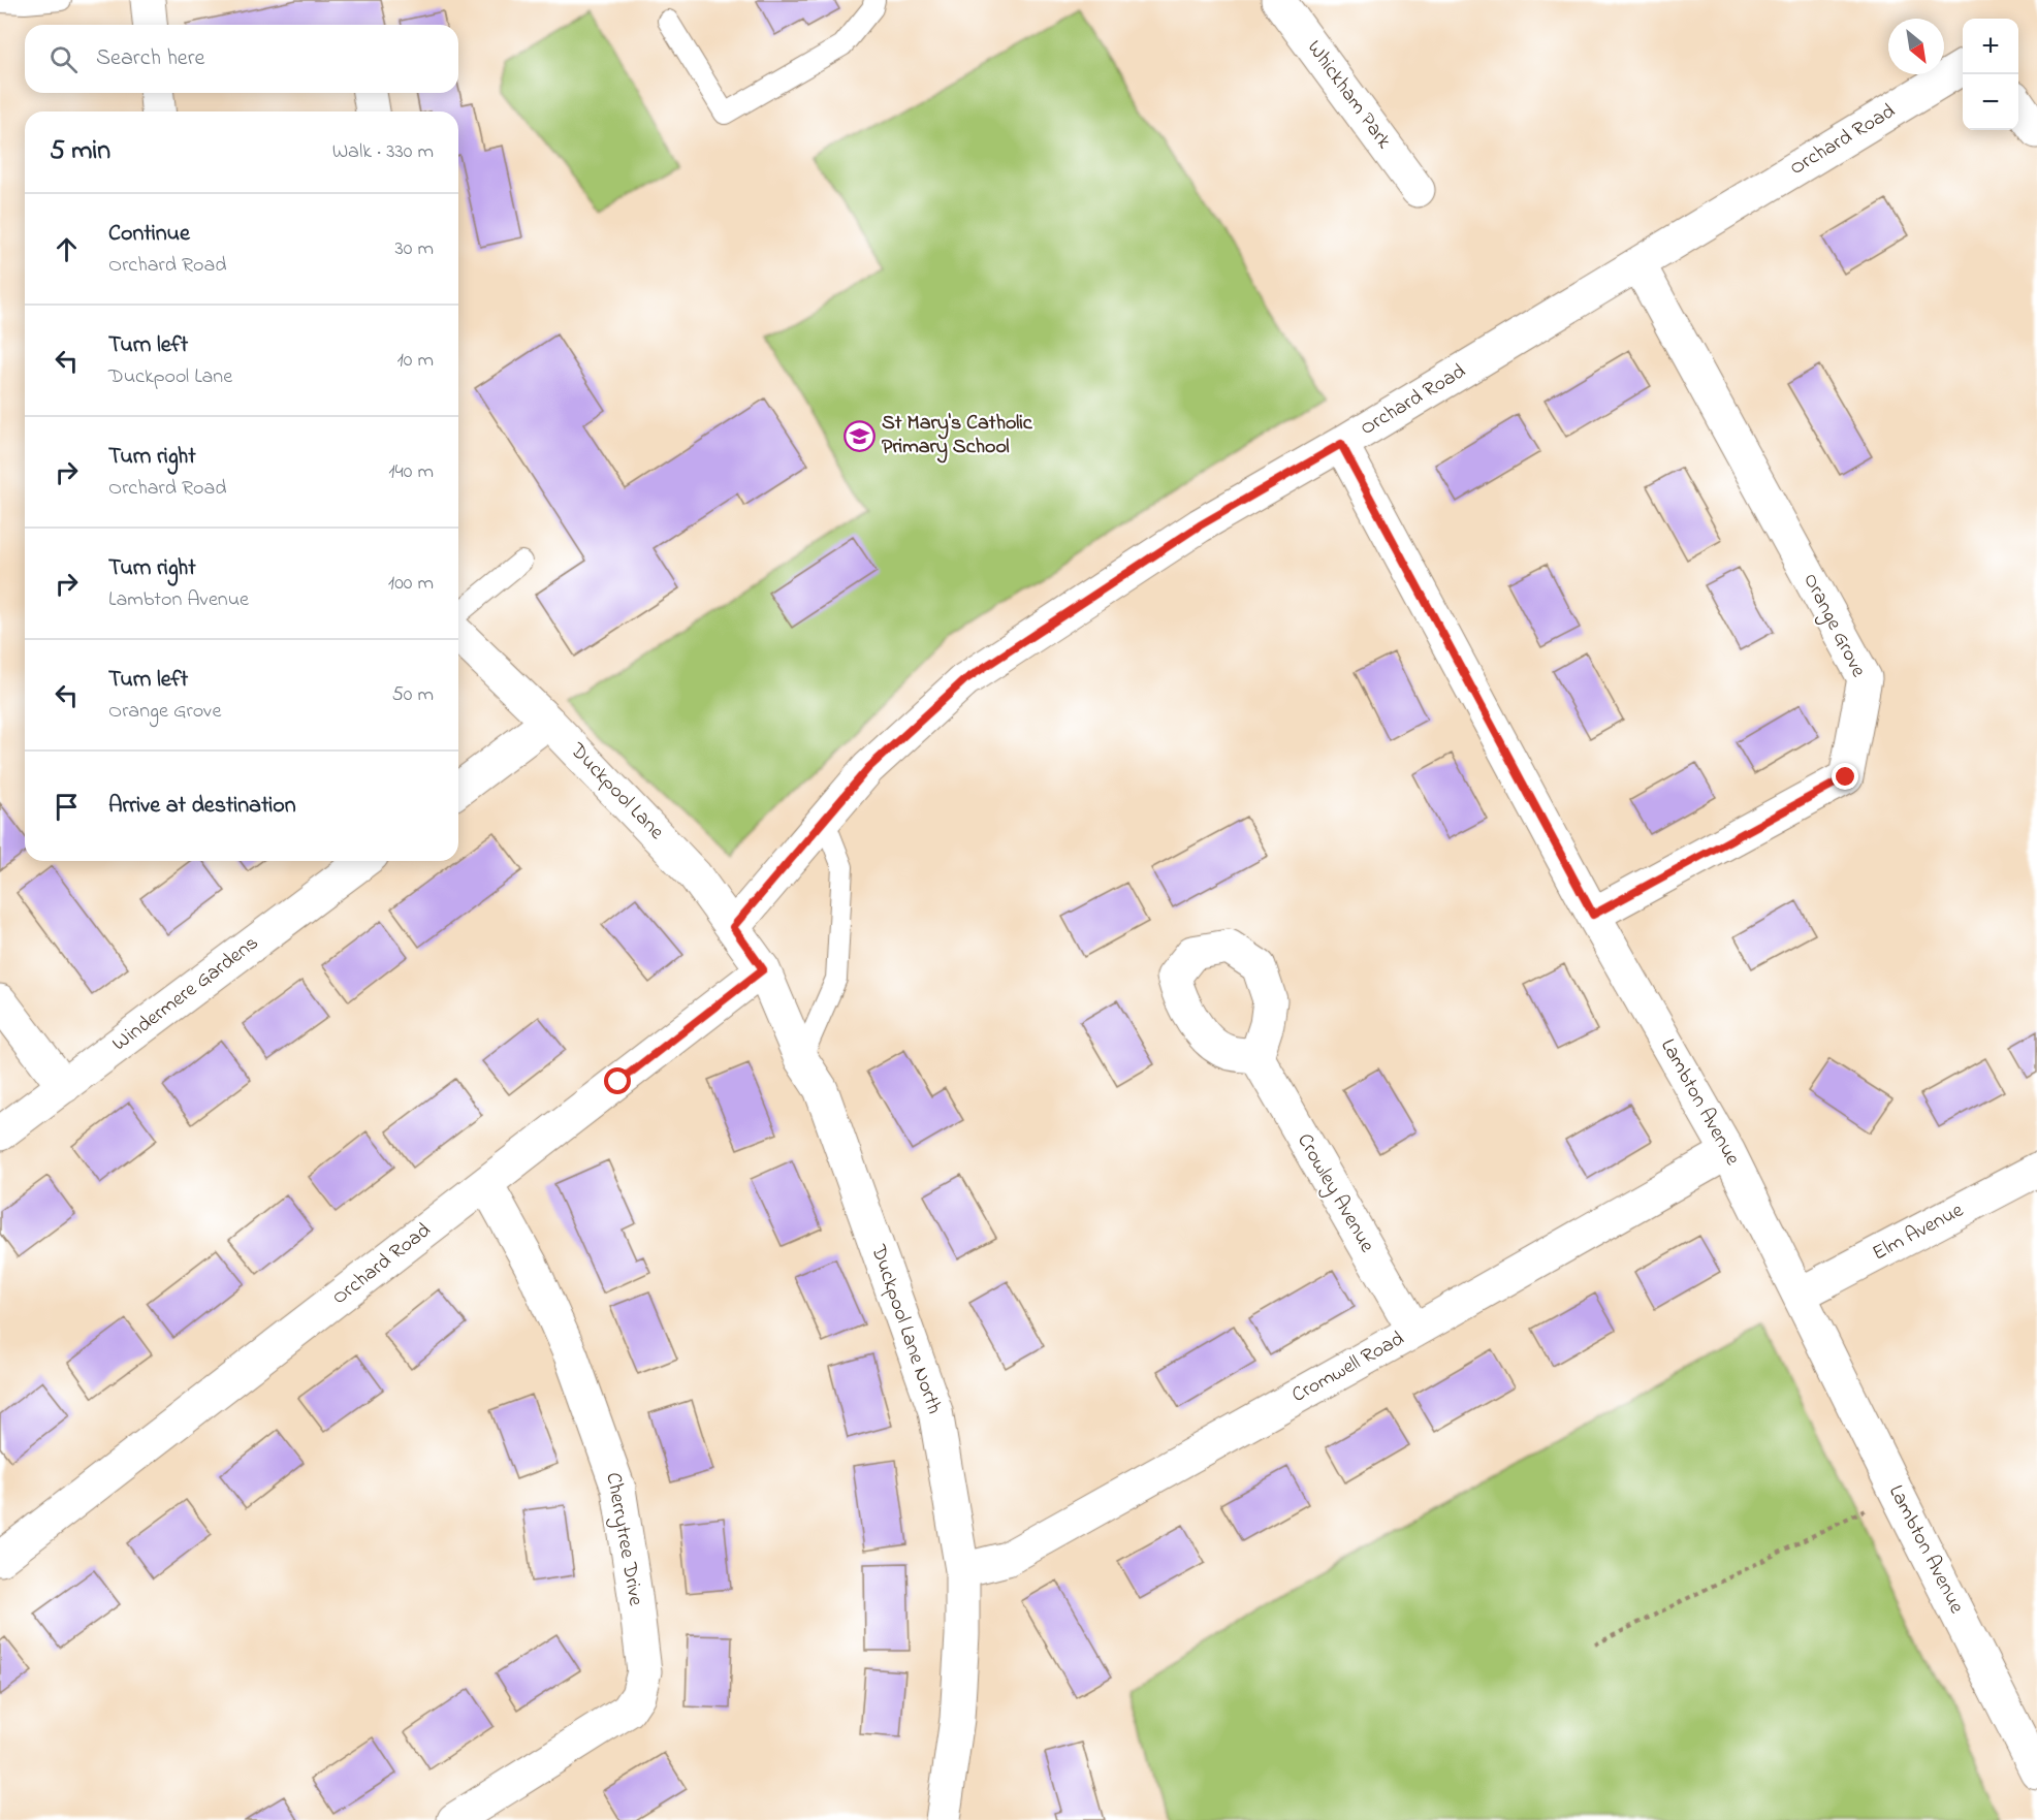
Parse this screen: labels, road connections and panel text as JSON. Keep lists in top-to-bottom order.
{
  "streets": {
    "street": [
      "Whickham Park",
      "Orchard Road",
      "Orange Grove",
      "Duckpool Lane",
      "Windermere Gardens",
      "Lambton Avenue",
      "Crowley Avenue",
      "Elm Avenue",
      "Duckpool Lane North",
      "Cromwell Road",
      "Cherrytree Drive"
    ]
  },
  "crossings": [
    ["Orchard Road", "Orange Grove"],
    ["Orchard Road", "Duckpool Lane"],
    ["Orchard Road", "Lambton Avenue"],
    ["Orchard Road", "Duckpool Lane North"],
    ["Orchard Road", "Cherrytree Drive"],
    ["Orange Grove", "Lambton Avenue"],
    ["Duckpool Lane", "Duckpool Lane North"],
    ["Lambton Avenue", "Elm Avenue"],
    ["Lambton Avenue", "Cromwell Road"],
    ["Crowley Avenue", "Cromwell Road"],
    ["Duckpool Lane North", "Cromwell Road"]
  ],
  "places": {
    "school or university": ["St Mary's Catholic Primary School"]
  },
  "north": "bottom right",
  "page": {
    "map_buttons": ["+", "−"],
    "search": "Search here",
    "heading": ["5 min", "Walk · 330 m"],
    "list": [
      ["Continue", "Orchard Road", "30 m"],
      ["Turn left", "Duckpool Lane", "10 m"],
      ["Turn right", "Orchard Road", "140 m"],
      ["Turn right", "Lambton Avenue", "100 m"],
      ["Turn left", "Orange Grove", "50 m"],
      "Arrive at destination"
    ]
  }
}
